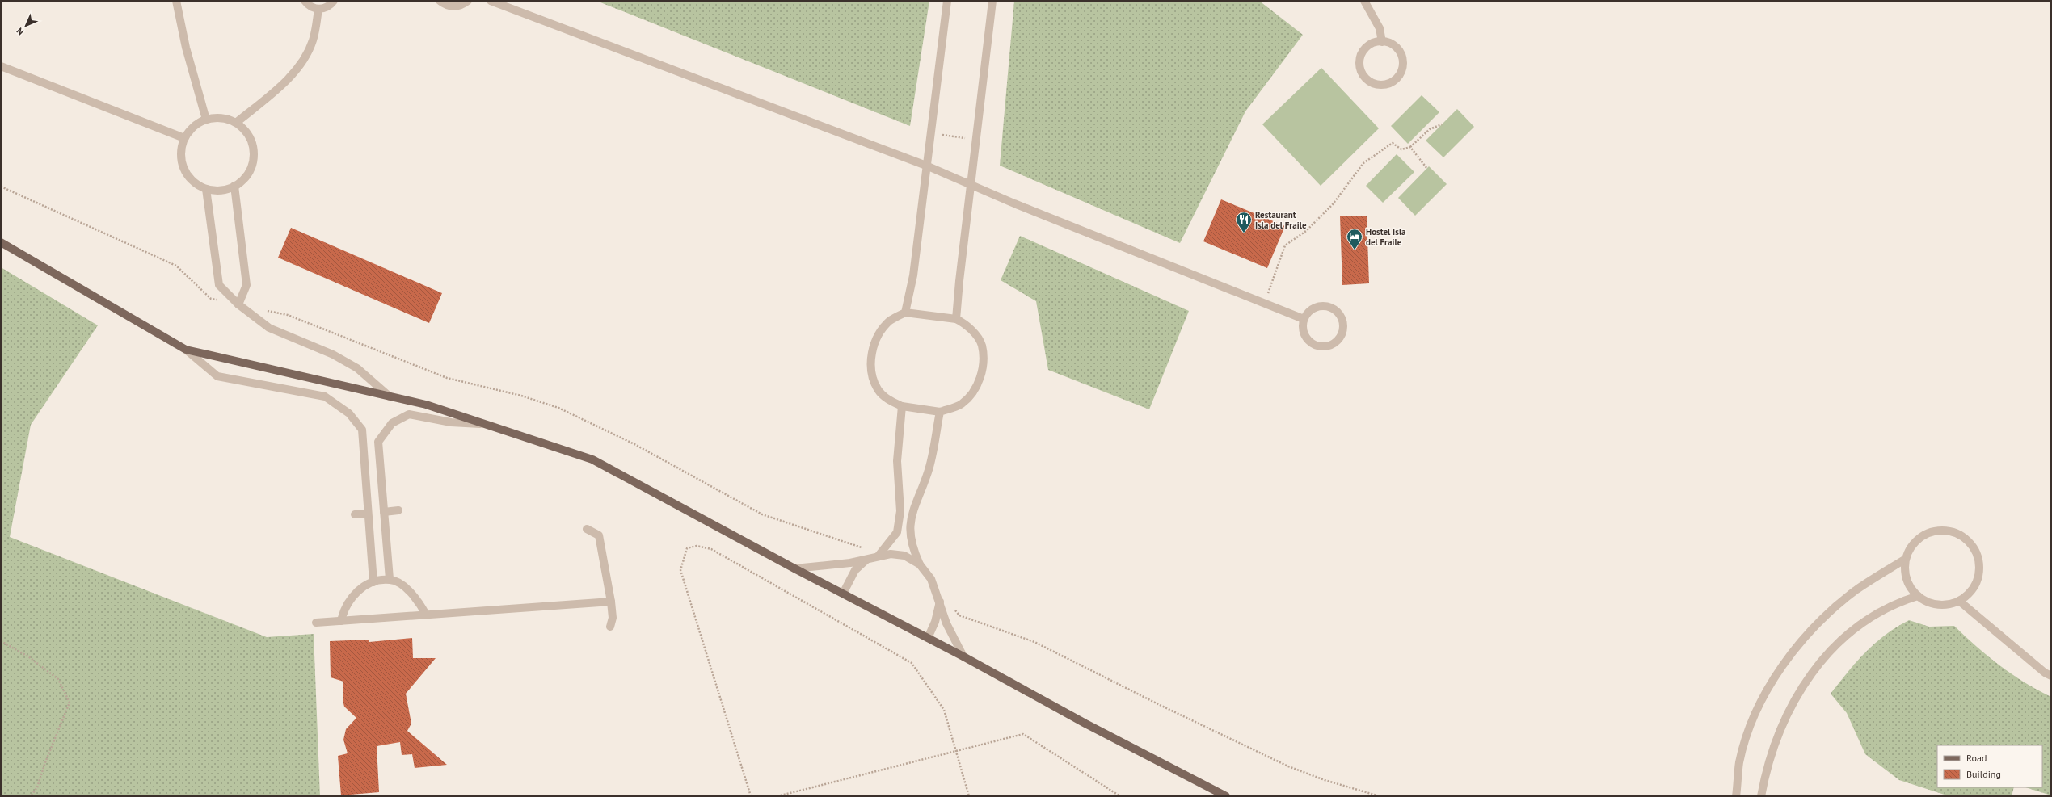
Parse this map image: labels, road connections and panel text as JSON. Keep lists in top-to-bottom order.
{
  "places": {
    "restaurant": ["Restaurant Isla del Fraile"],
    "hotel": ["Hostel Isla del Fraile"]
  },
  "legend": ["Road", "Building"],
  "north": "bottom left"
}
